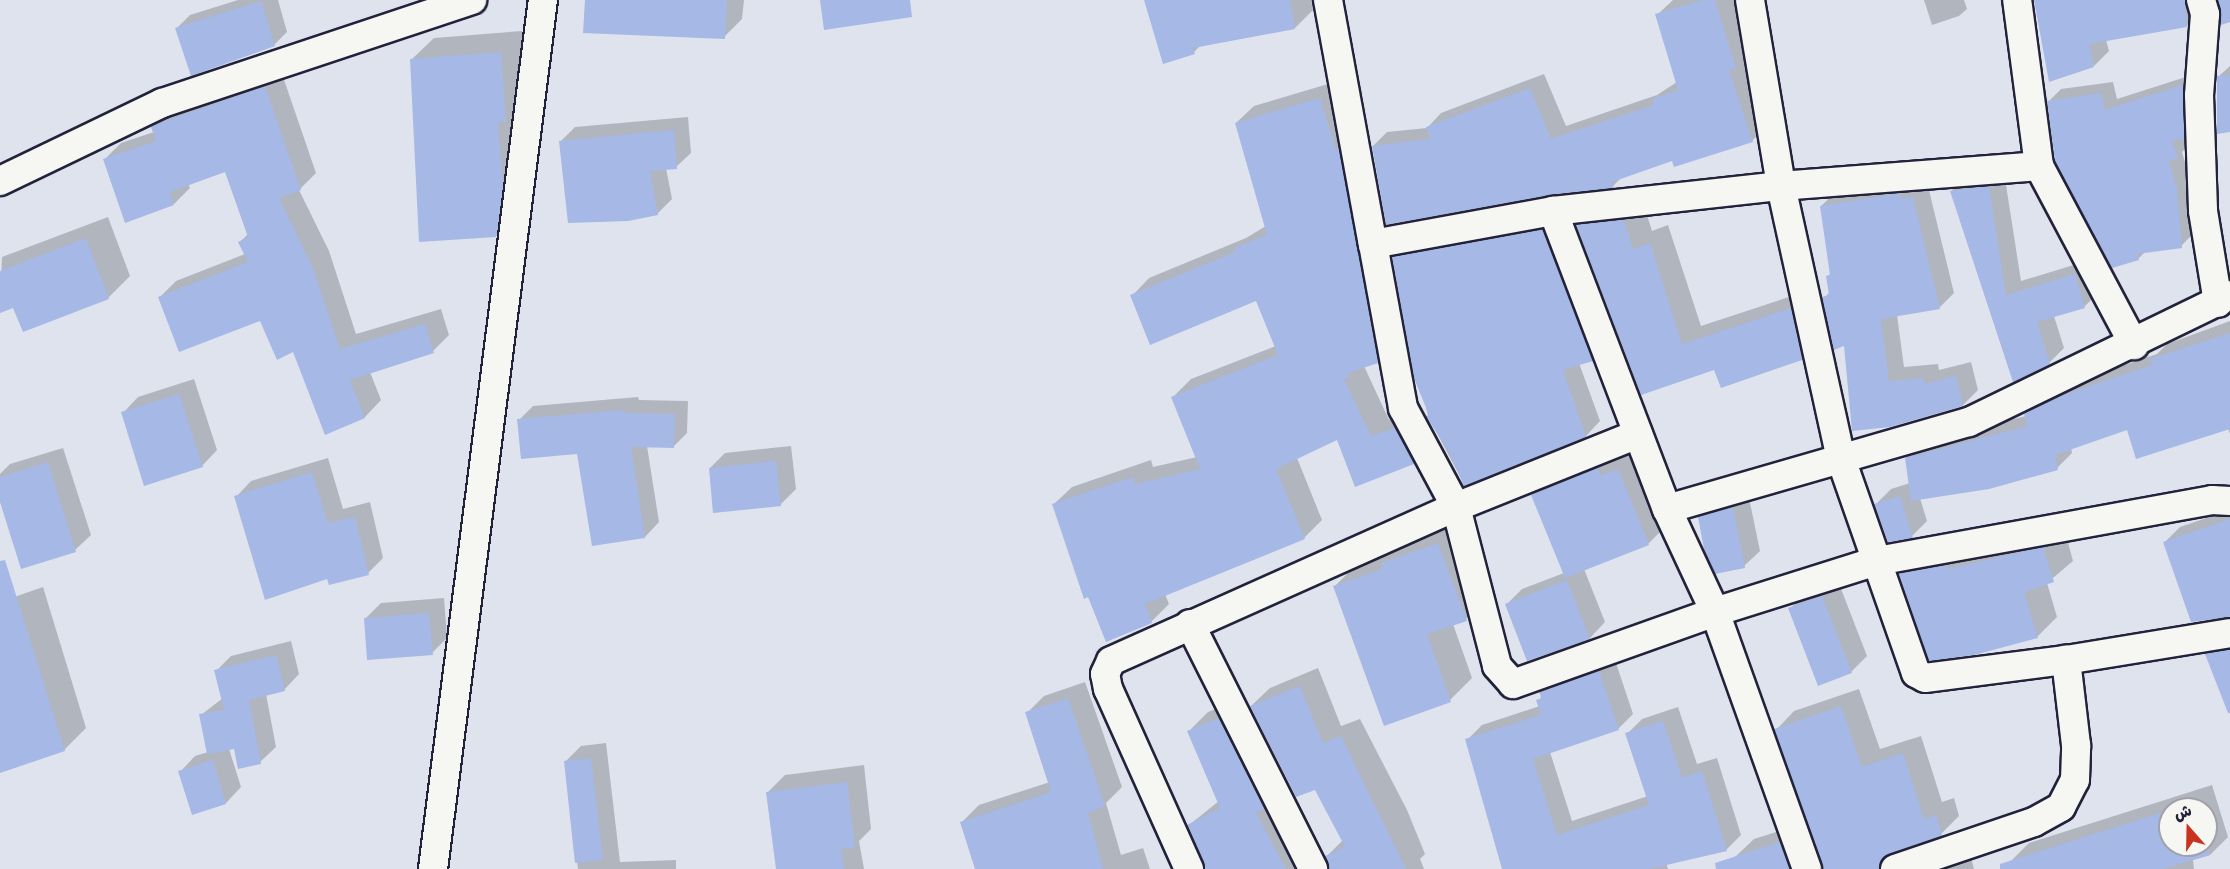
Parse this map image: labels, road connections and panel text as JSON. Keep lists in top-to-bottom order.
{
  "north": "top"
}
